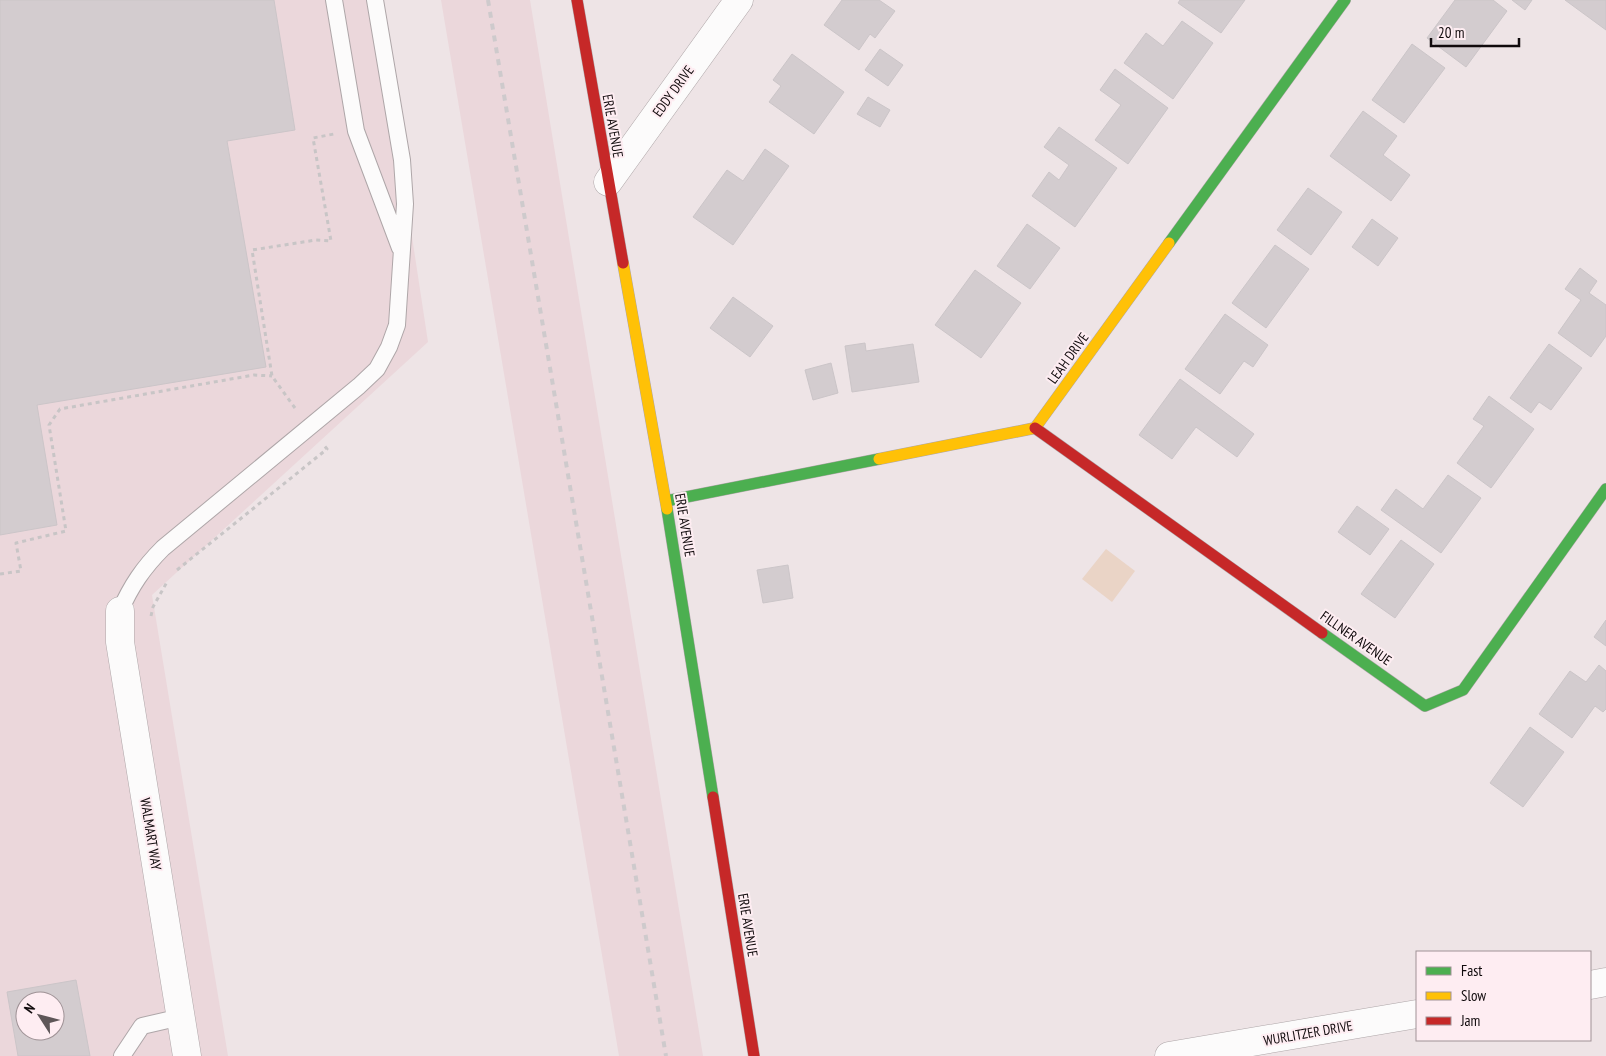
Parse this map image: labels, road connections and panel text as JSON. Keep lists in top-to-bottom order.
{
  "streets": {
    "street": [
      "EDDY DRIVE",
      "ERIE AVENUE",
      "LEAH DRIVE",
      "FILLNER AVENUE",
      "WALMART WAY",
      "WURLITZER DRIVE"
    ]
  },
  "crossings": [
    ["EDDY DRIVE", "ERIE AVENUE"],
    ["LEAH DRIVE", "FILLNER AVENUE"]
  ],
  "legend": ["Fast", "Slow", "Jam"],
  "scale_bar": "20 m",
  "north": "top left"
}
